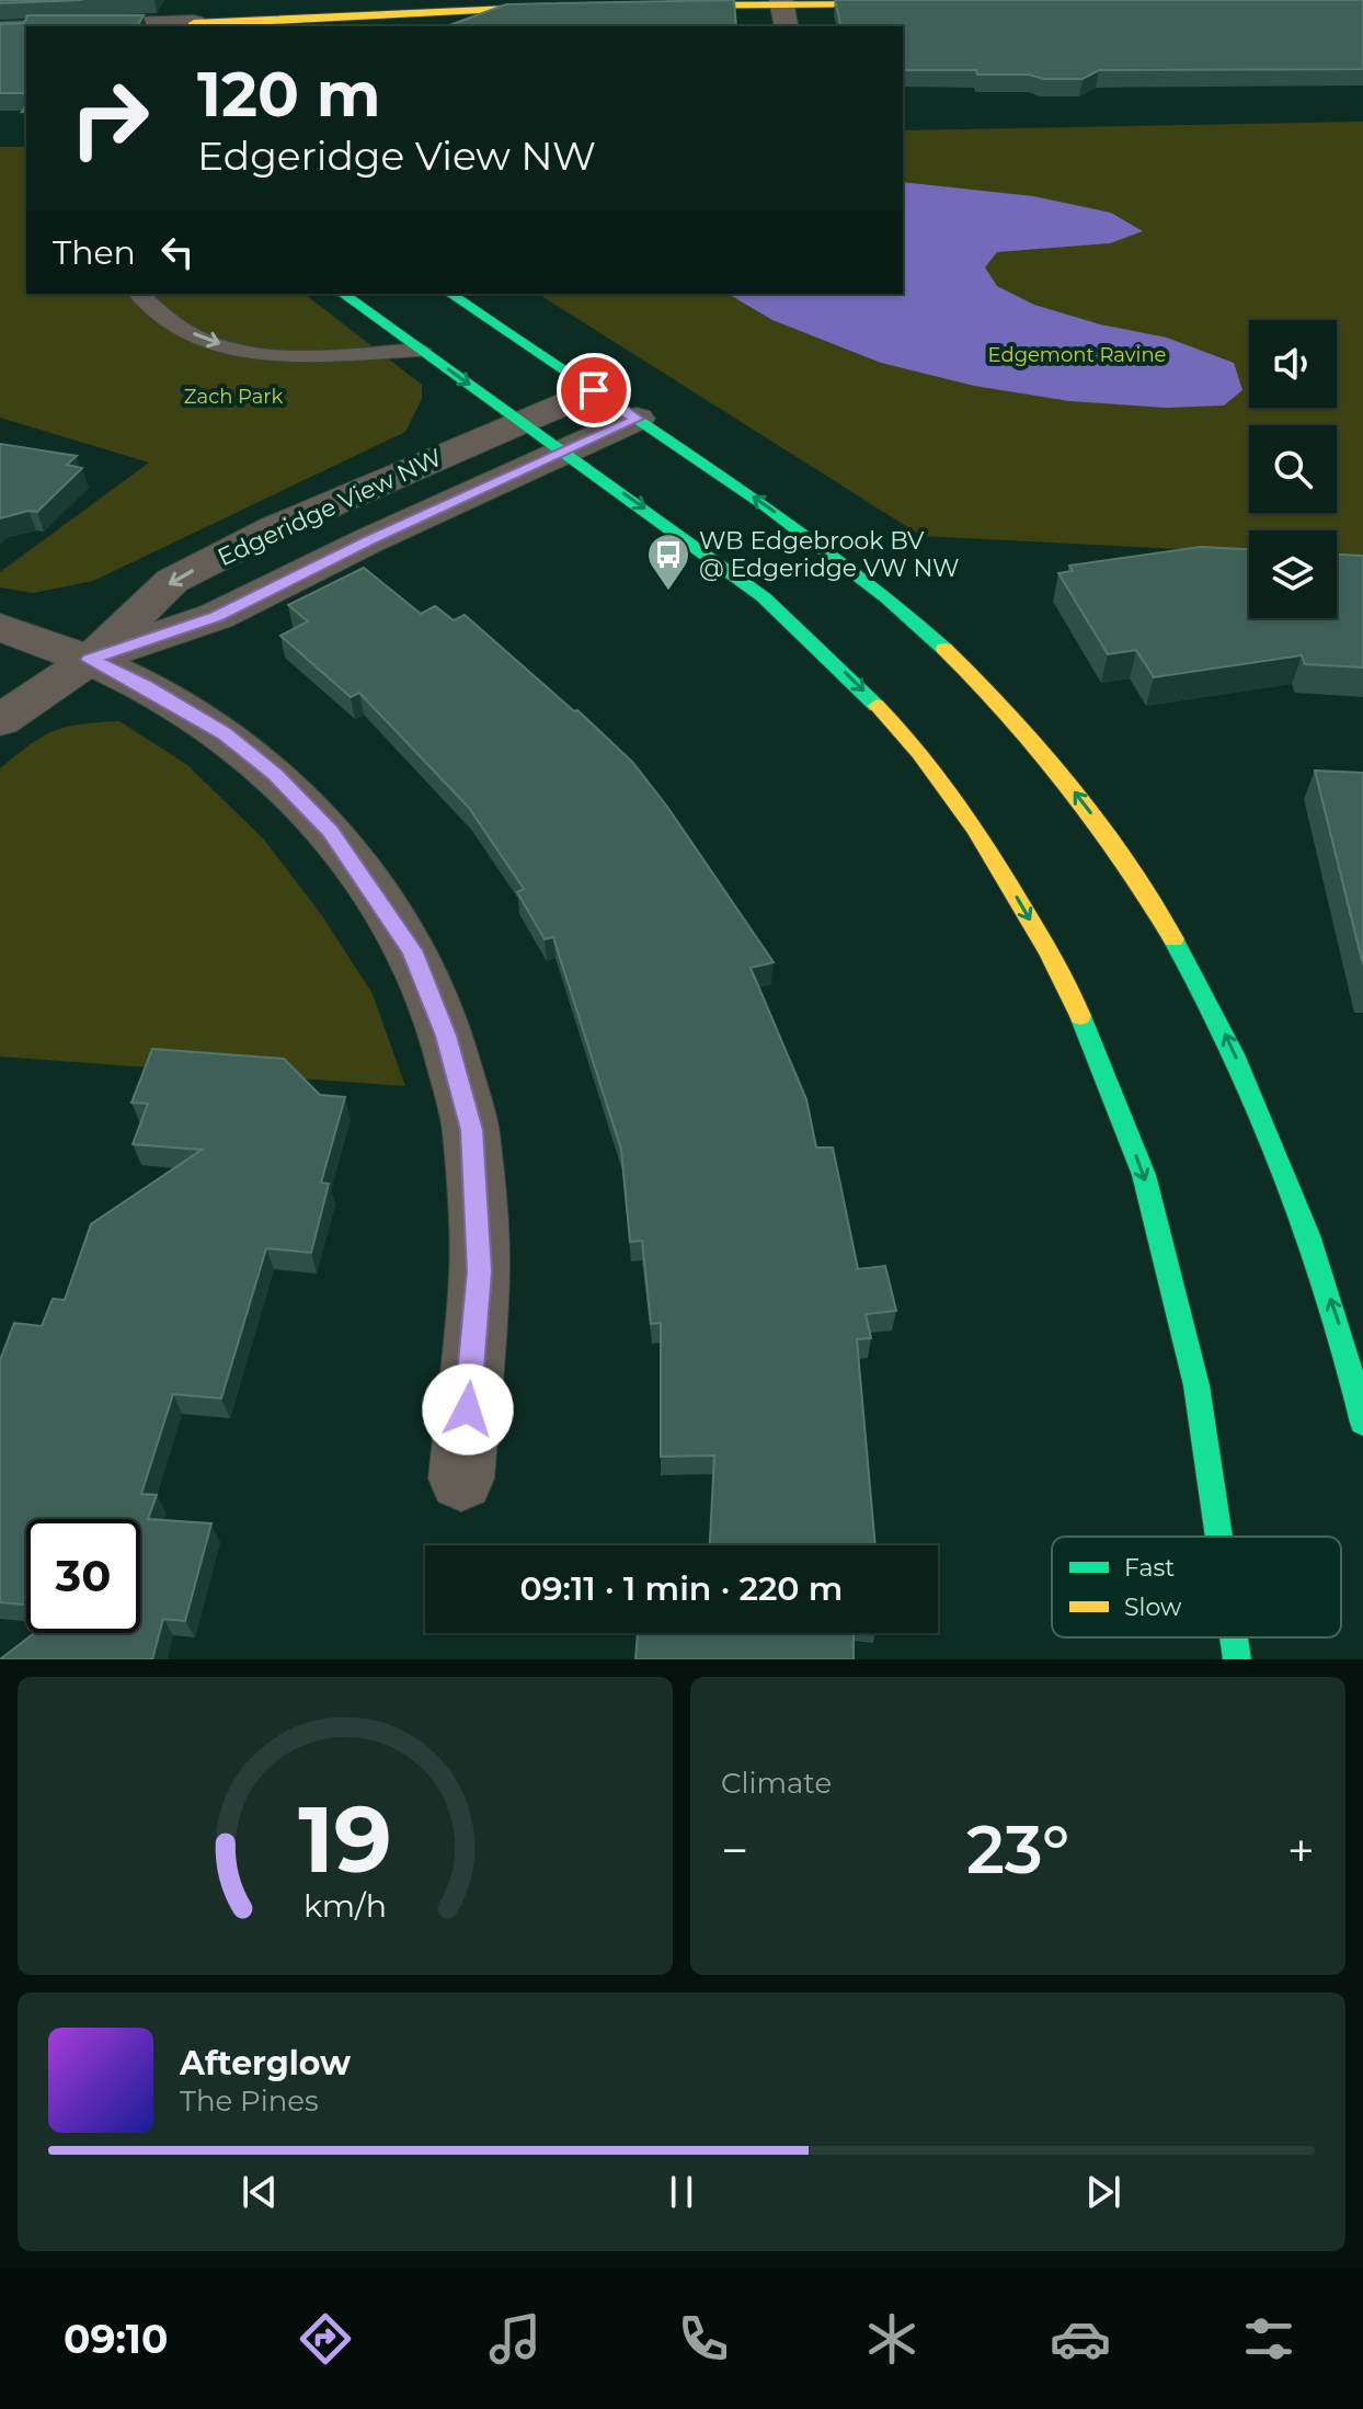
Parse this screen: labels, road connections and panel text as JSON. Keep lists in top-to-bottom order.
{
  "streets": {
    "street": ["Edgeridge View NW"]
  },
  "parks": ["Edgemont Ravine", "Zach Park"],
  "places": {
    "bus stop": ["WB Edgebrook BV @ Edgeridge VW NW"]
  },
  "legend": ["Fast", "Slow"],
  "page": {
    "turn": ["120 m", "Edgeridge View NW"],
    "then": "Then",
    "limit": "30",
    "trip": "09:11 · 1 min · 220 m",
    "tile": "Climate",
    "heat": ["−", "23°", "+"],
    "song": ["Afterglow", "The Pines"],
    "tabs": "09:10",
    "gauge": ["19", "km/h"]
  }
}
